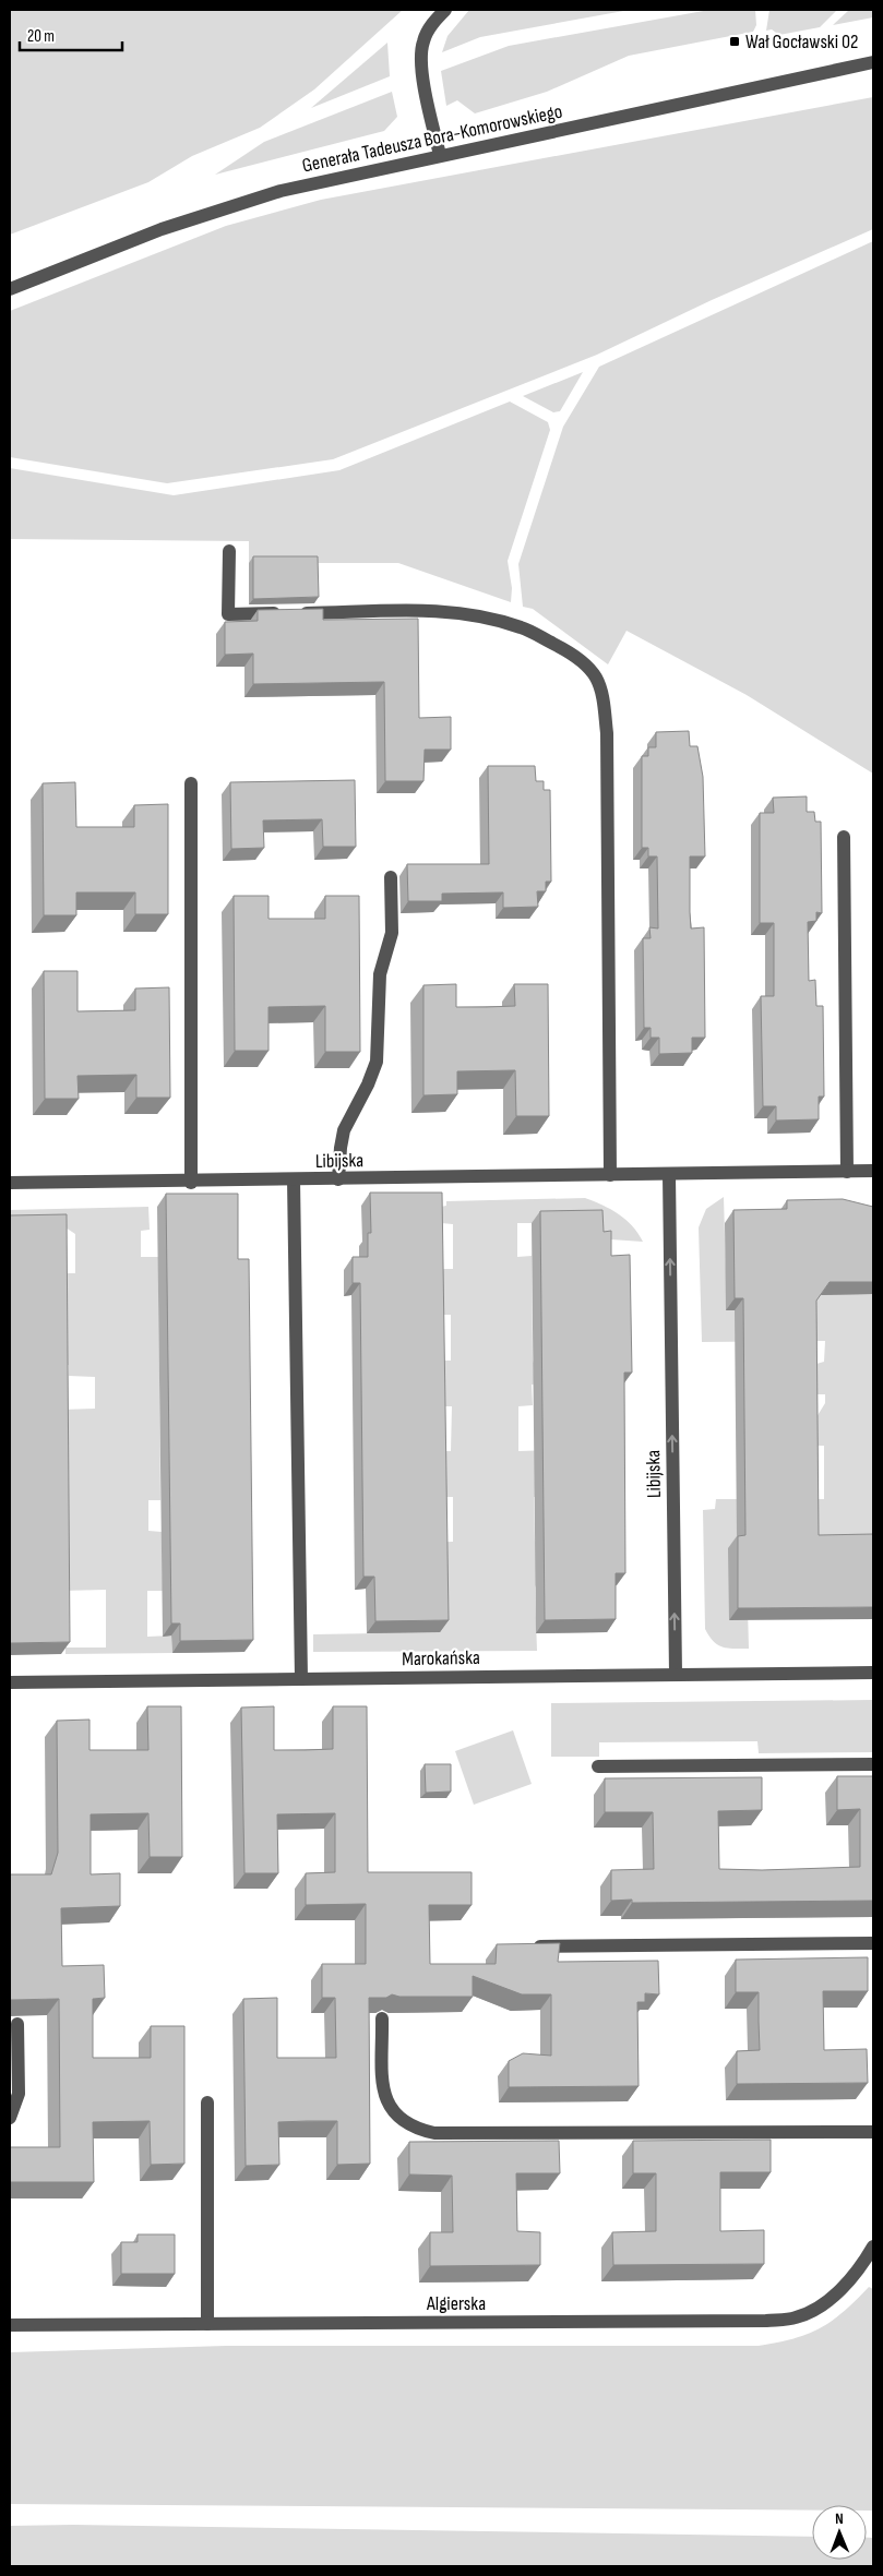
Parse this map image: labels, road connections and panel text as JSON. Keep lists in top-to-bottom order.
{
  "streets": {
    "street": [
      "Generała Tadeusza Bora-Komorowskiego",
      "Libijska",
      "Marokańska",
      "Algierska"
    ]
  },
  "crossings": [
    ["Libijska", "Marokańska"]
  ],
  "one_way": ["Libijska"],
  "places": {
    "transit": ["Wał Gocławski 02"]
  },
  "scale_bar": "20 m",
  "north": "top"
}
